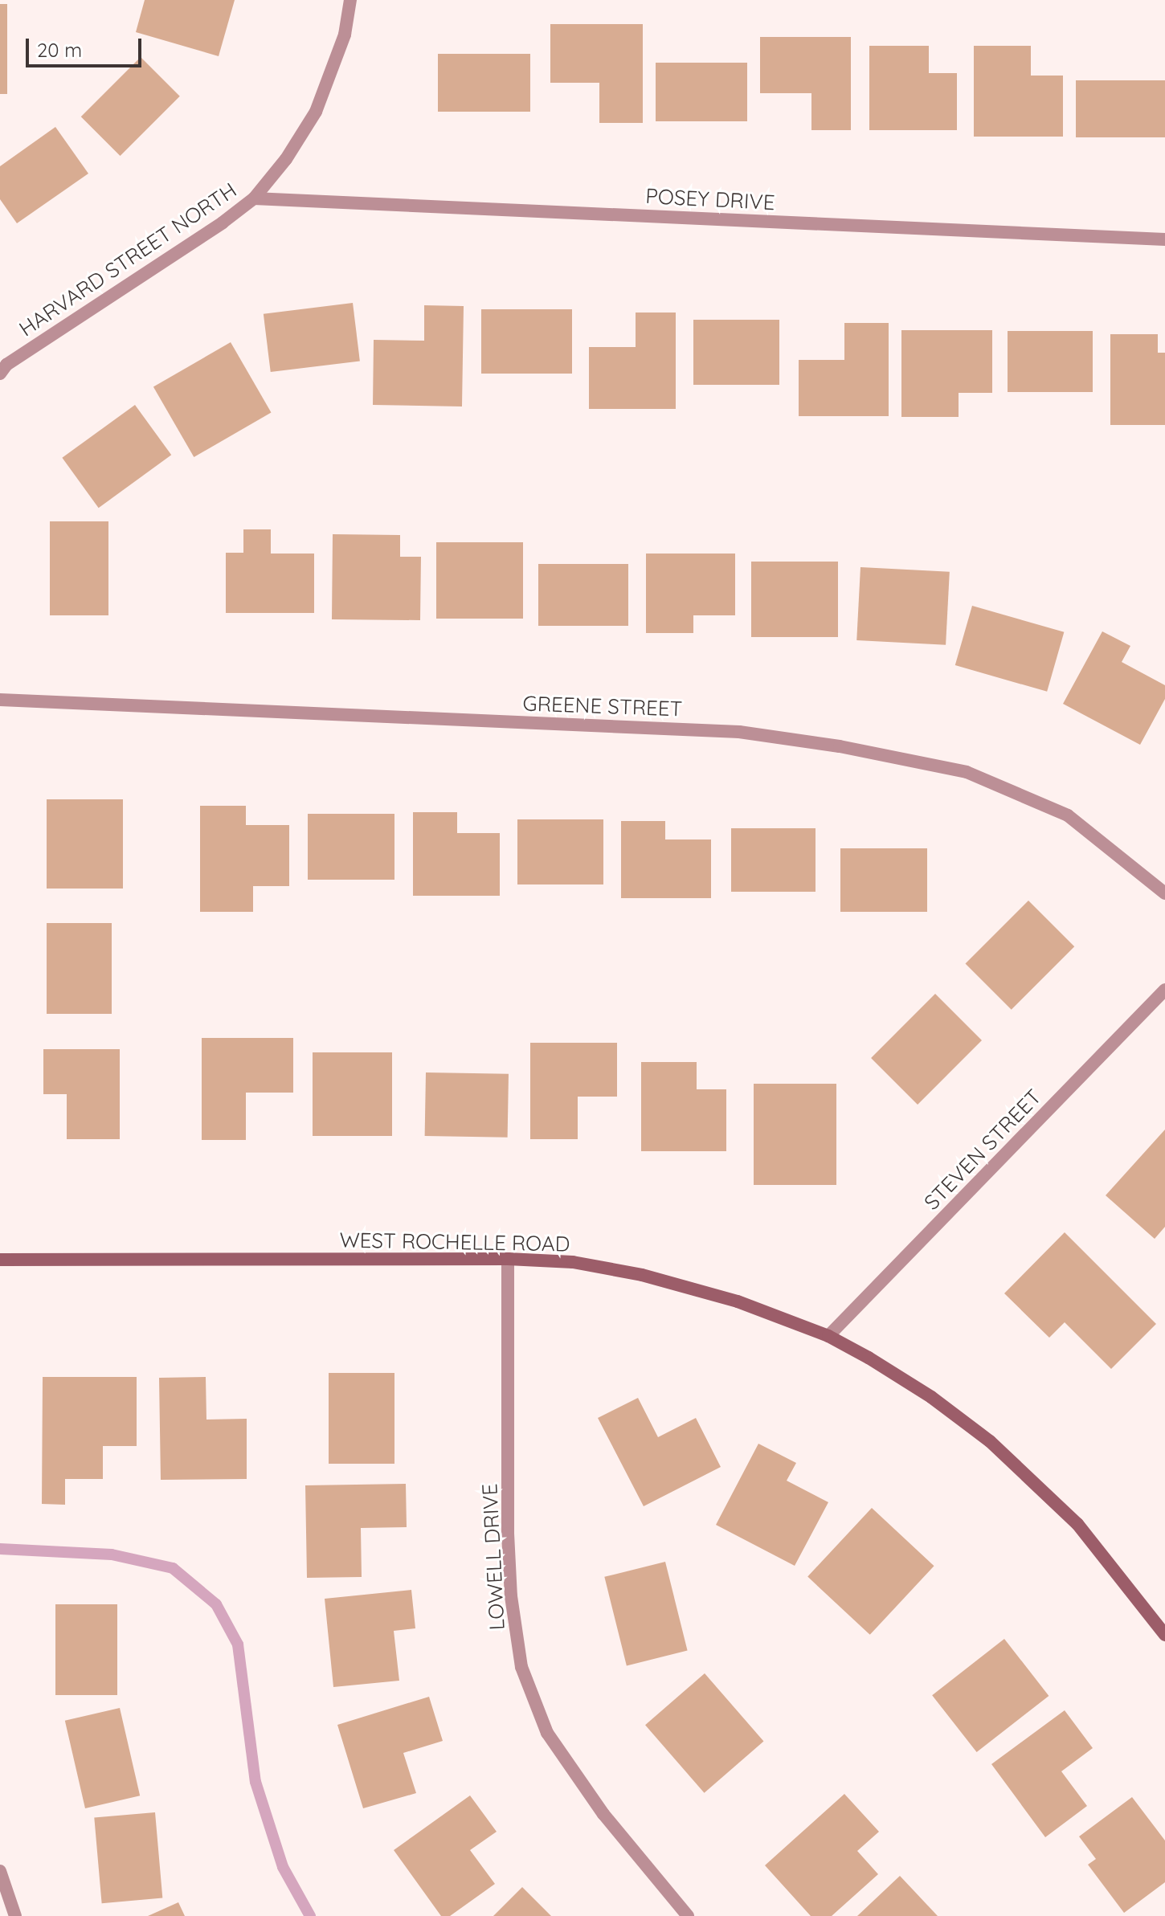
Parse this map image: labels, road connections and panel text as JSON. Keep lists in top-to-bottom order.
{
  "streets": {
    "street": [
      "POSEY DRIVE",
      "HARVARD STREET NORTH",
      "GREENE STREET",
      "STEVEN STREET",
      "WEST ROCHELLE ROAD",
      "LOWELL DRIVE"
    ]
  },
  "crossings": [
    ["POSEY DRIVE", "HARVARD STREET NORTH"],
    ["STEVEN STREET", "WEST ROCHELLE ROAD"],
    ["WEST ROCHELLE ROAD", "LOWELL DRIVE"]
  ],
  "scale_bar": "20 m"
}
